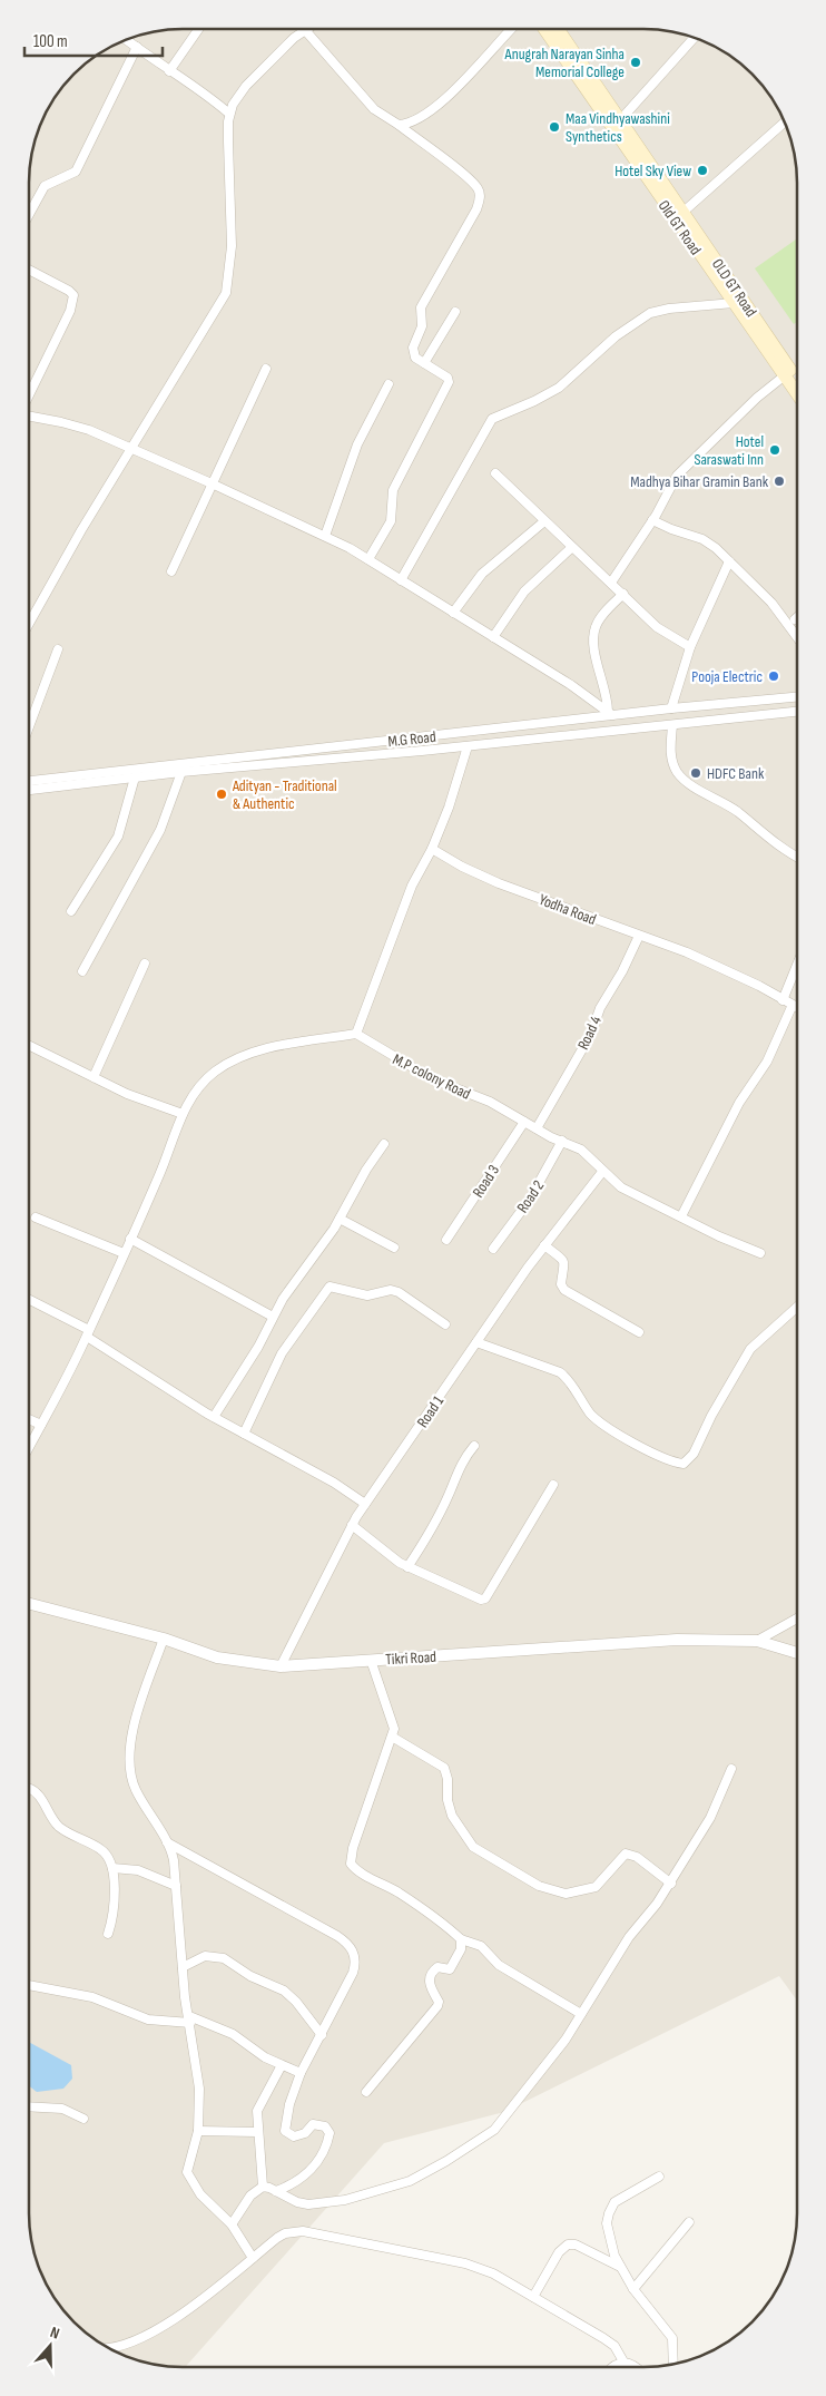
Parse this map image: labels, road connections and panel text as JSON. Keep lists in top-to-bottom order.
{
  "streets": {
    "main road": ["Old GT Road", "OLD GT Road"],
    "street": [
      "M.G Road",
      "Yodha Road",
      "Road 4",
      "M.P colony Road",
      "Road 3",
      "Road 2",
      "Road 1",
      "Tikri Road"
    ]
  },
  "crossings": [
    ["Yodha Road", "Road 4"],
    ["Road 4", "M.P colony Road"],
    ["M.P colony Road", "Road 3"],
    ["M.P colony Road", "Road 2"],
    ["M.P colony Road", "Road 1"],
    ["Road 1", "Tikri Road"]
  ],
  "places": [
    "Anugrah Narayan Sinha Memorial College",
    "Maa Vindhyawashini Synthetics",
    "Hotel Sky View",
    "Hotel Saraswati Inn",
    "Madhya Bihar Gramin Bank",
    "Pooja Electric",
    "HDFC Bank",
    "Adityan - Traditional & Authentic"
  ],
  "scale_bar": "100 m",
  "north": "top"
}
